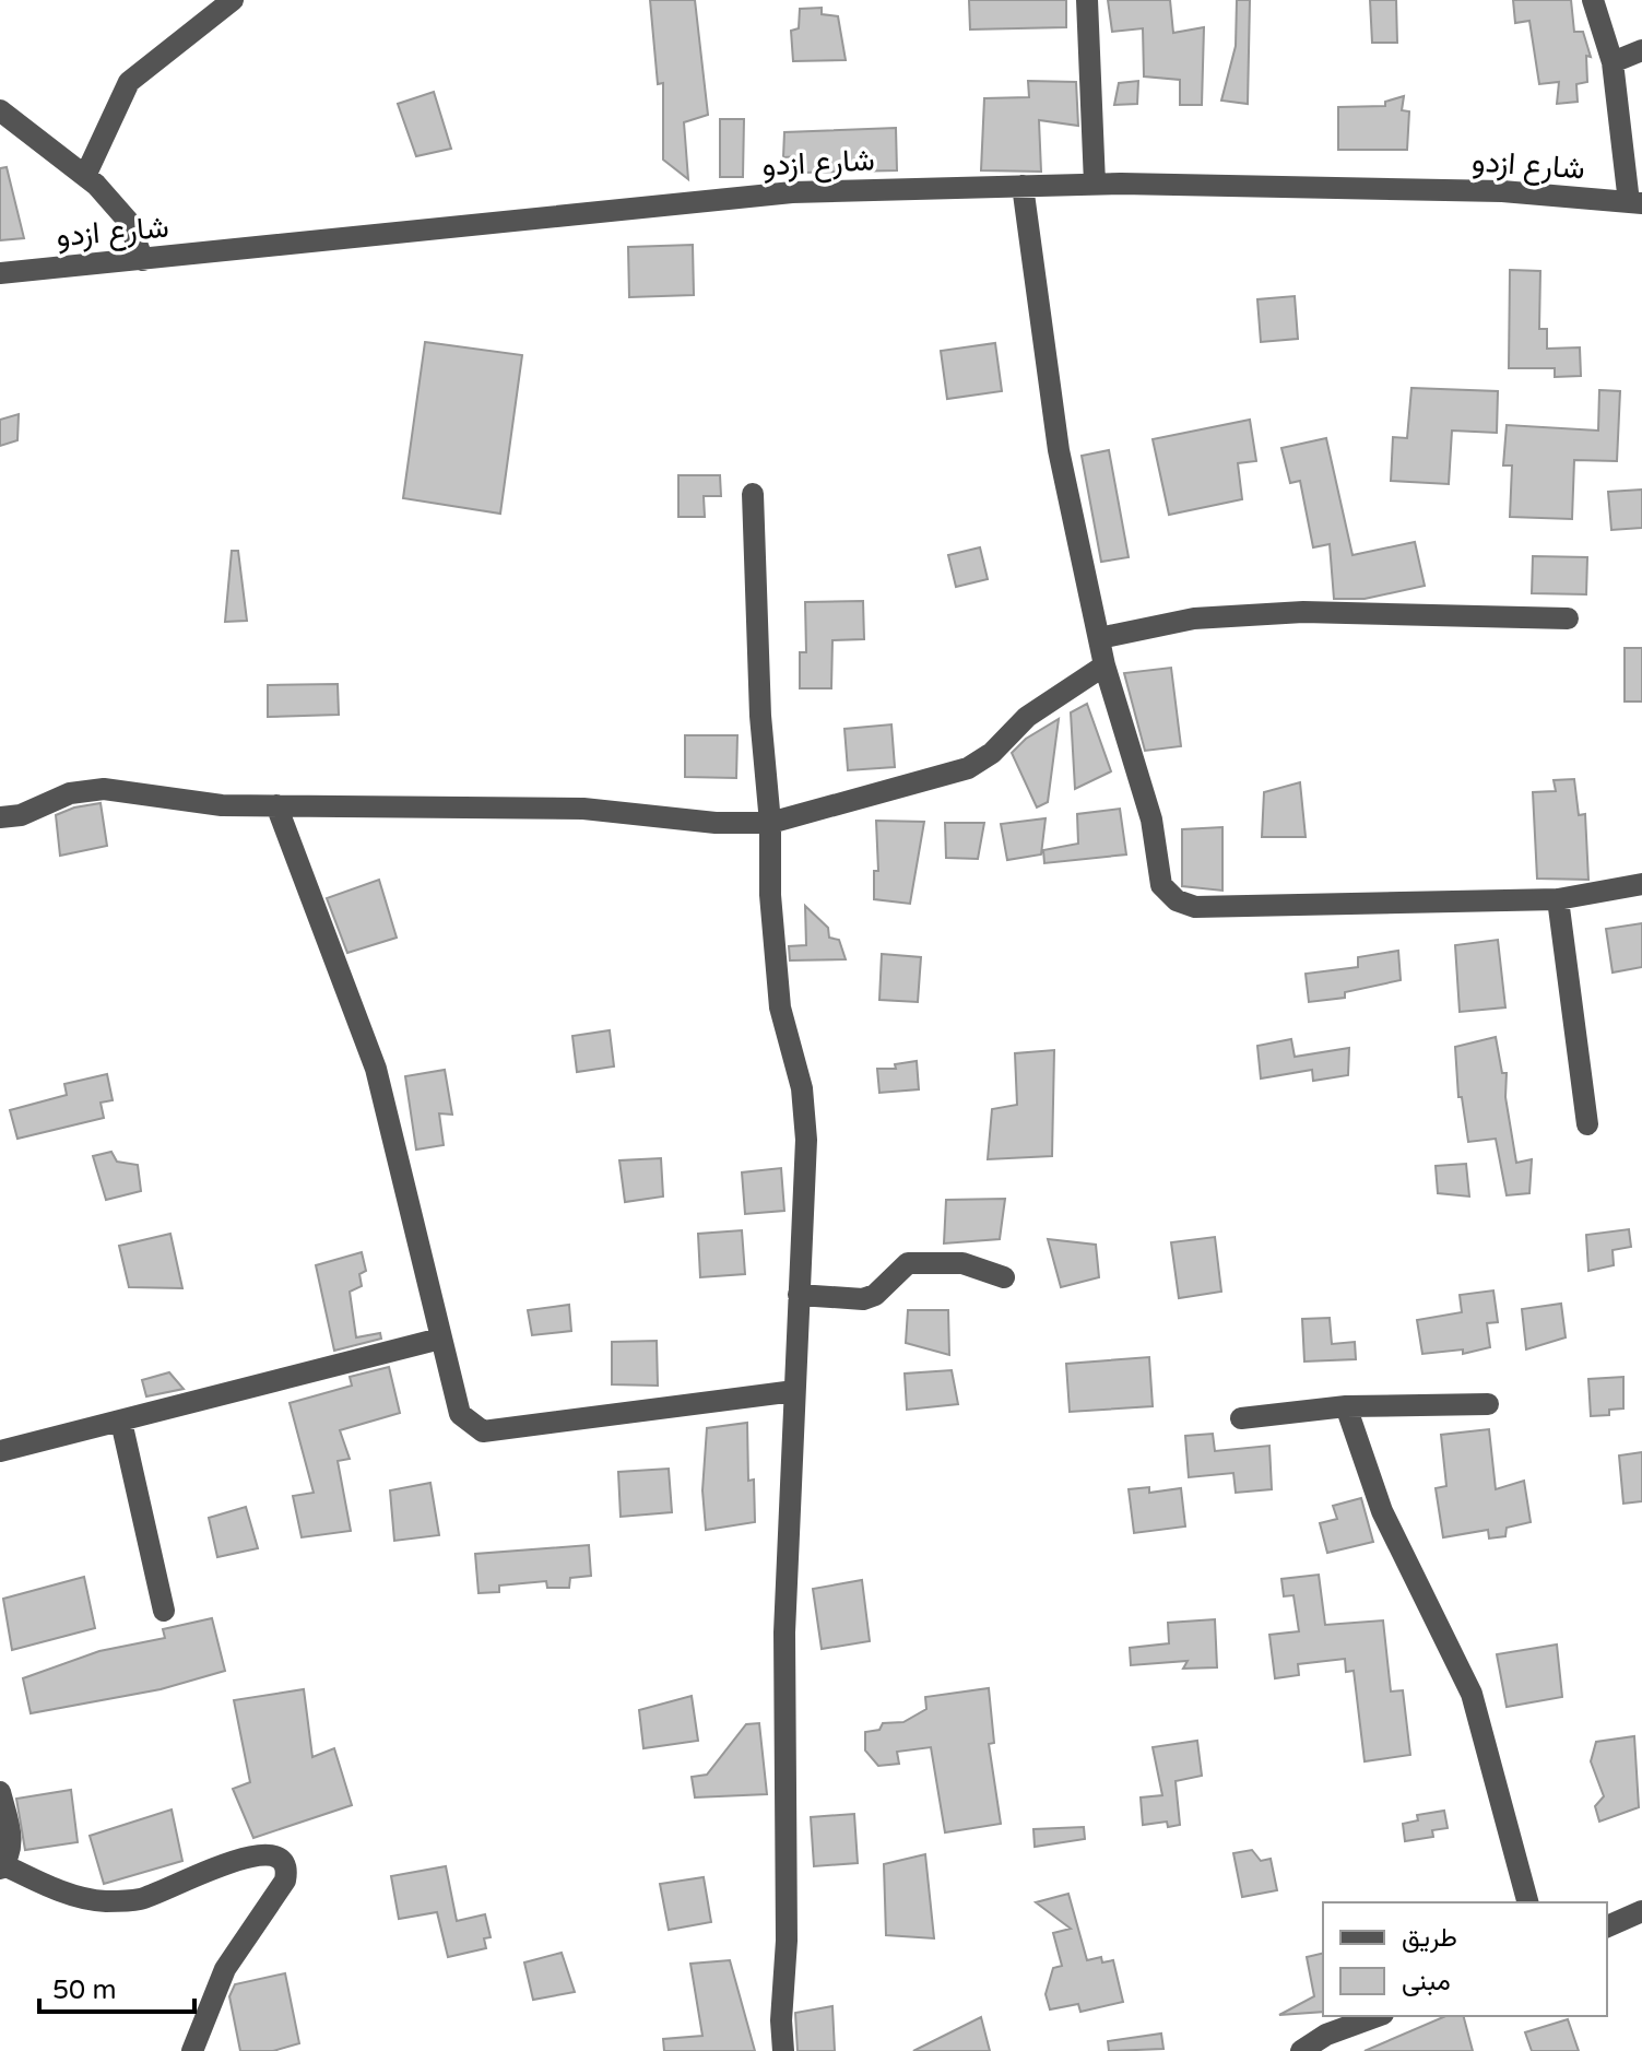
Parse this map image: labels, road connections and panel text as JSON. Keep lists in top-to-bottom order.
{
  "streets": {
    "street": ["شارع ازدو"]
  },
  "legend": ["طريق", "مبنى"],
  "scale_bar": "50 m"
}
